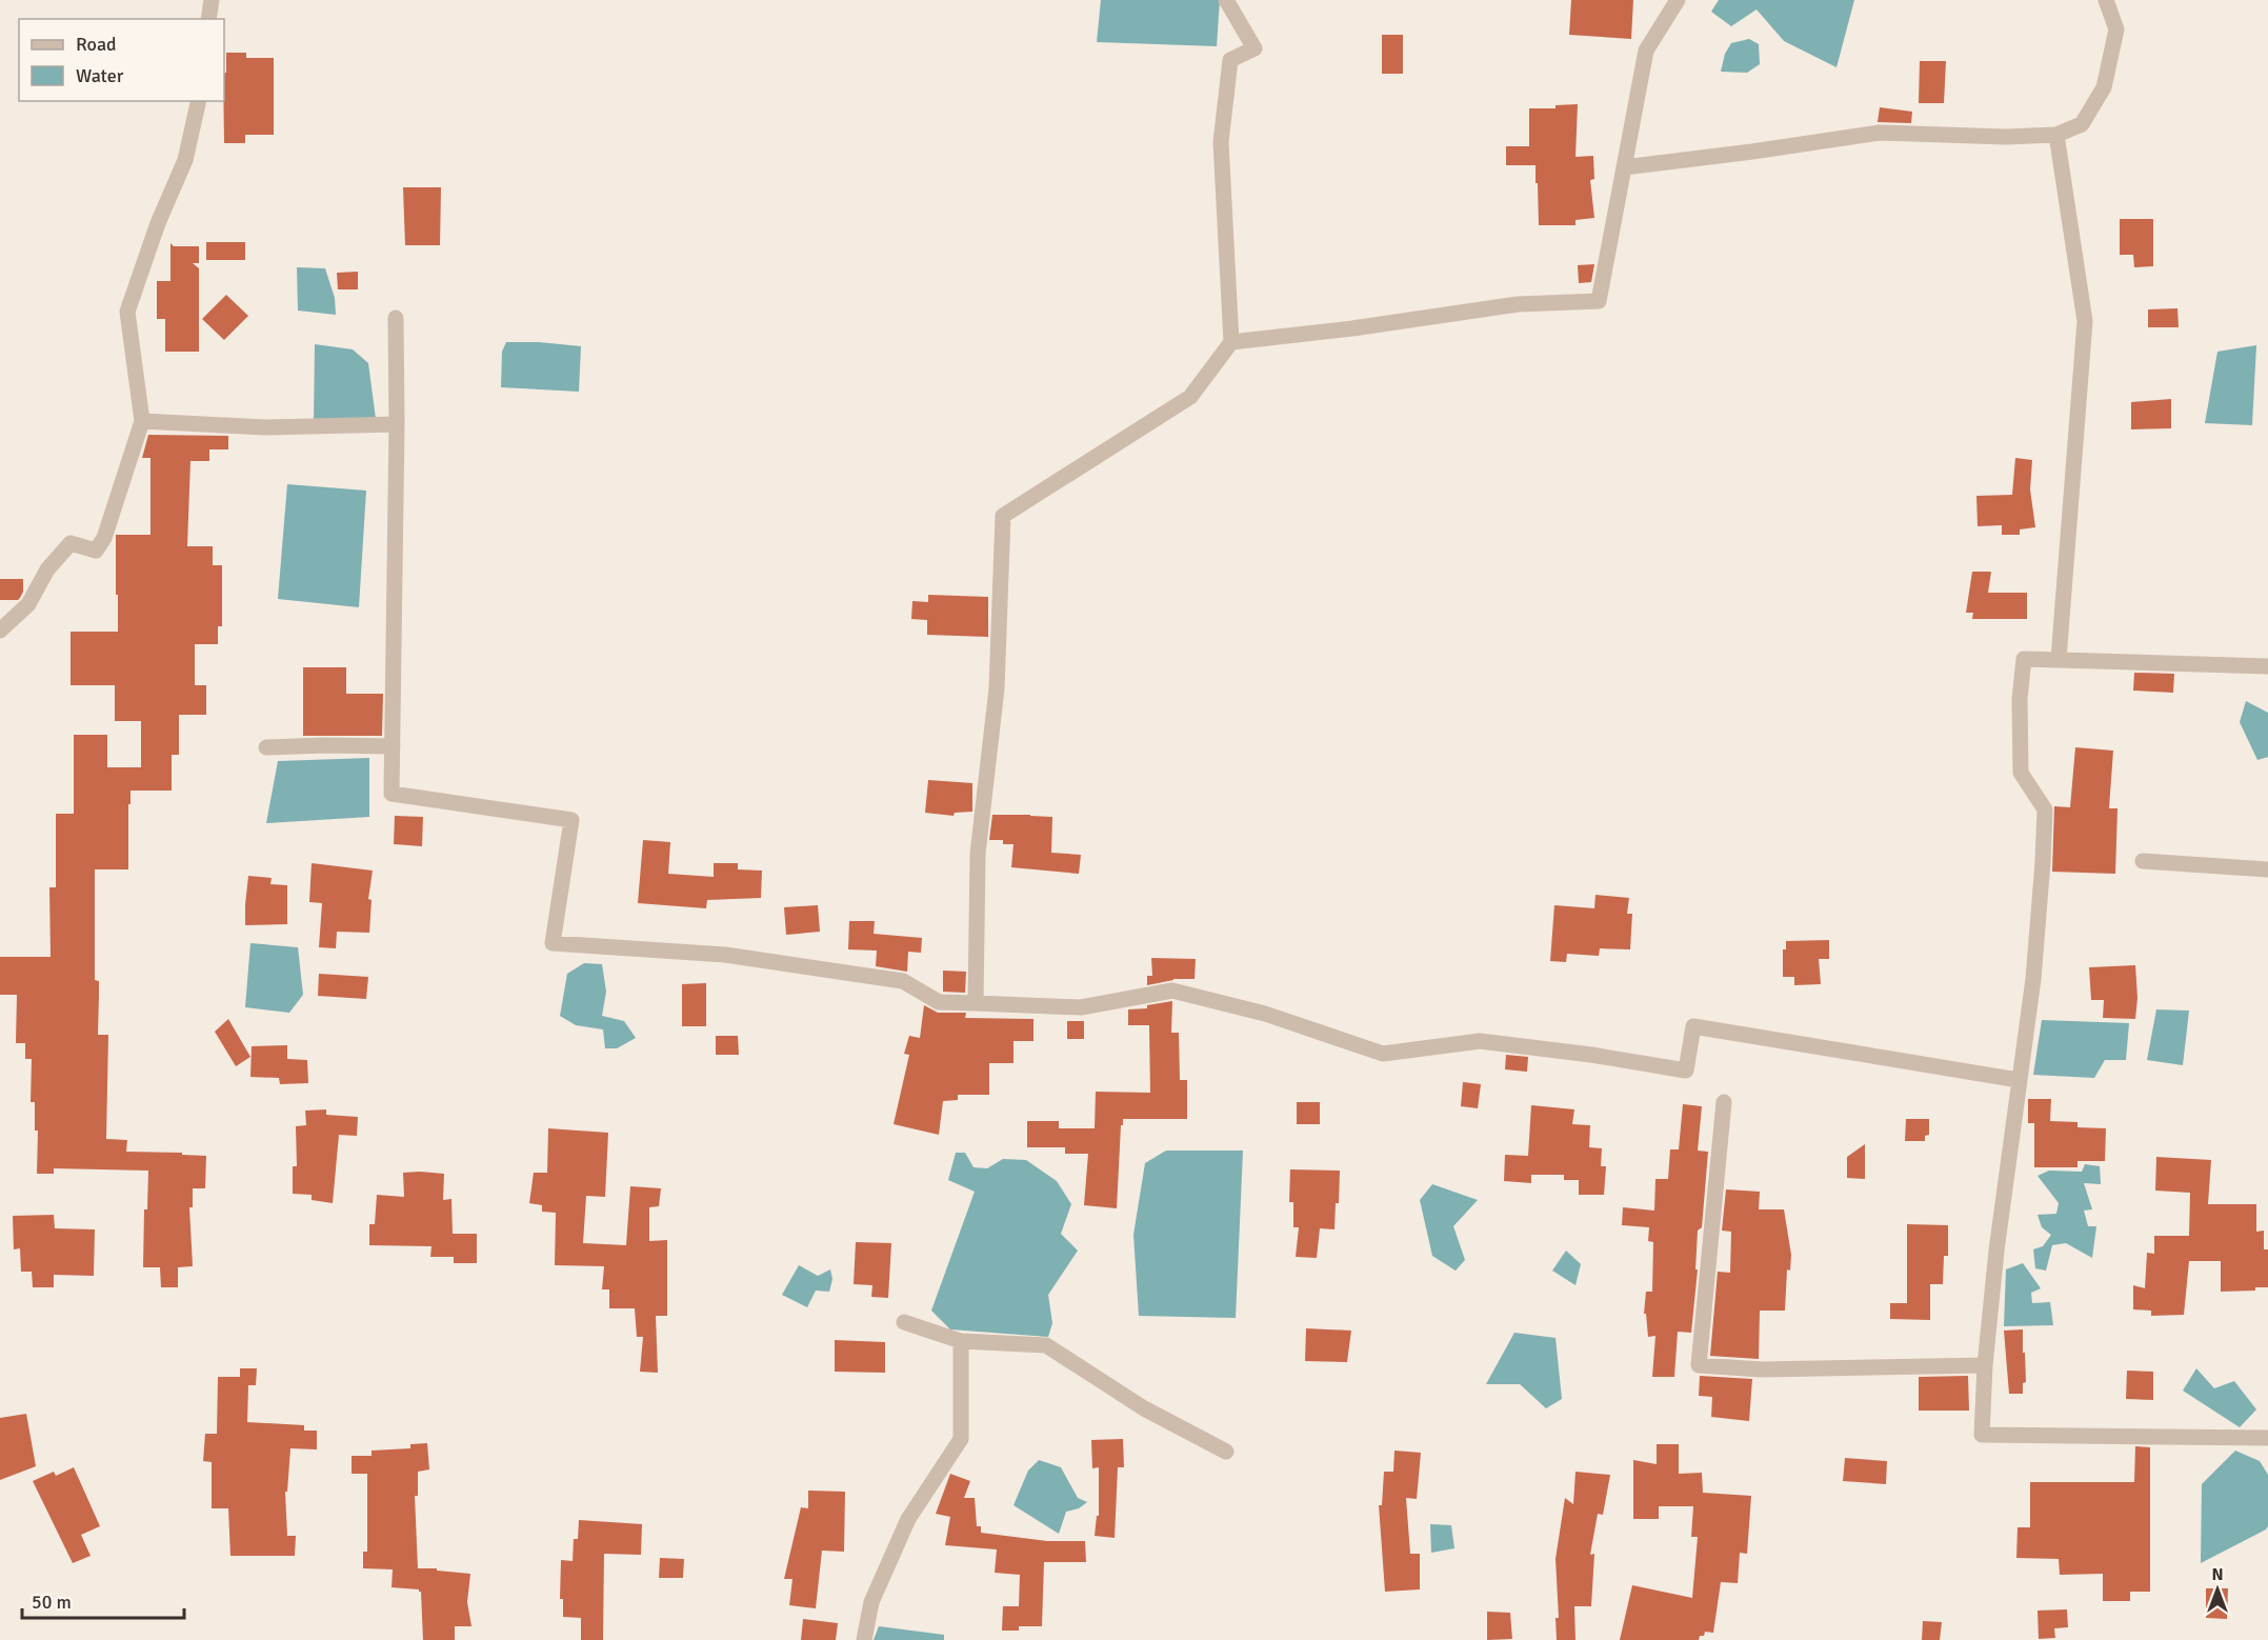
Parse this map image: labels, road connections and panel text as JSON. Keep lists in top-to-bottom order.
{
  "legend": ["Road", "Water"],
  "scale_bar": "50 m",
  "north": "top"
}
